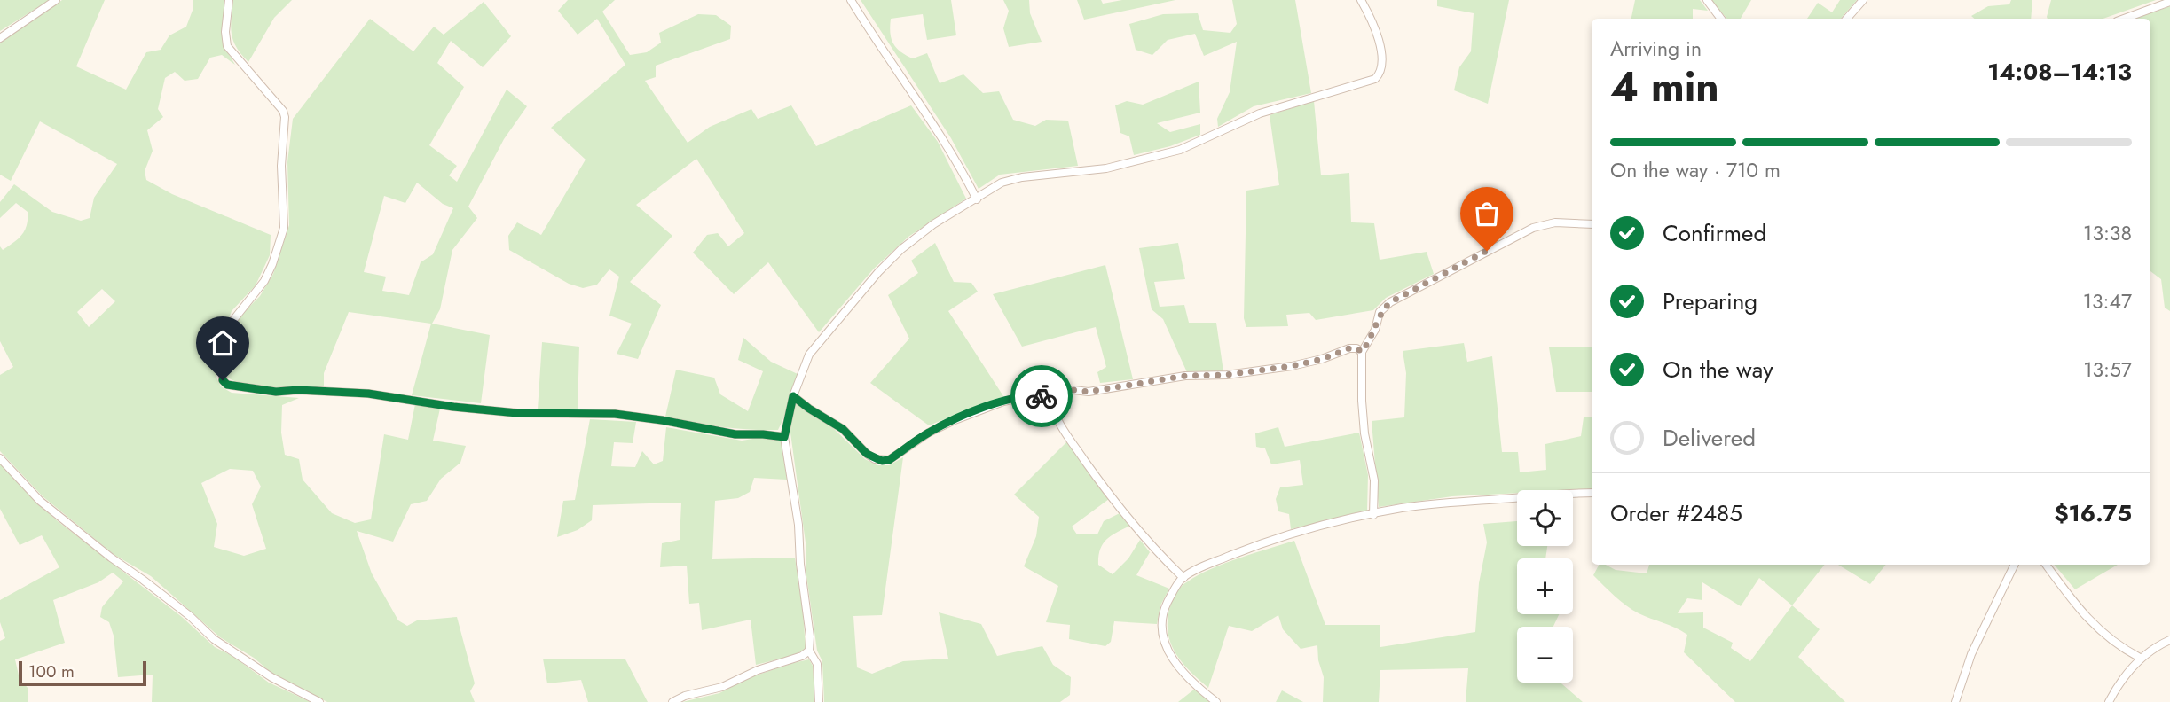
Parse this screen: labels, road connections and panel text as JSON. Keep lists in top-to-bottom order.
{
  "scale_bar": "100 m",
  "page": {
    "heading": ["4 min", "Arriving in", "14:08–14:13"],
    "panel": ["Order #2485", "$16.75"],
    "bar": "On the way · 710 m",
    "list": [
      ["Confirmed", "13:38"],
      ["Preparing", "13:47"],
      ["On the way", "13:57"],
      "Delivered"
    ],
    "map_buttons": ["+", "−"],
    "scale": "100 m"
  }
}
